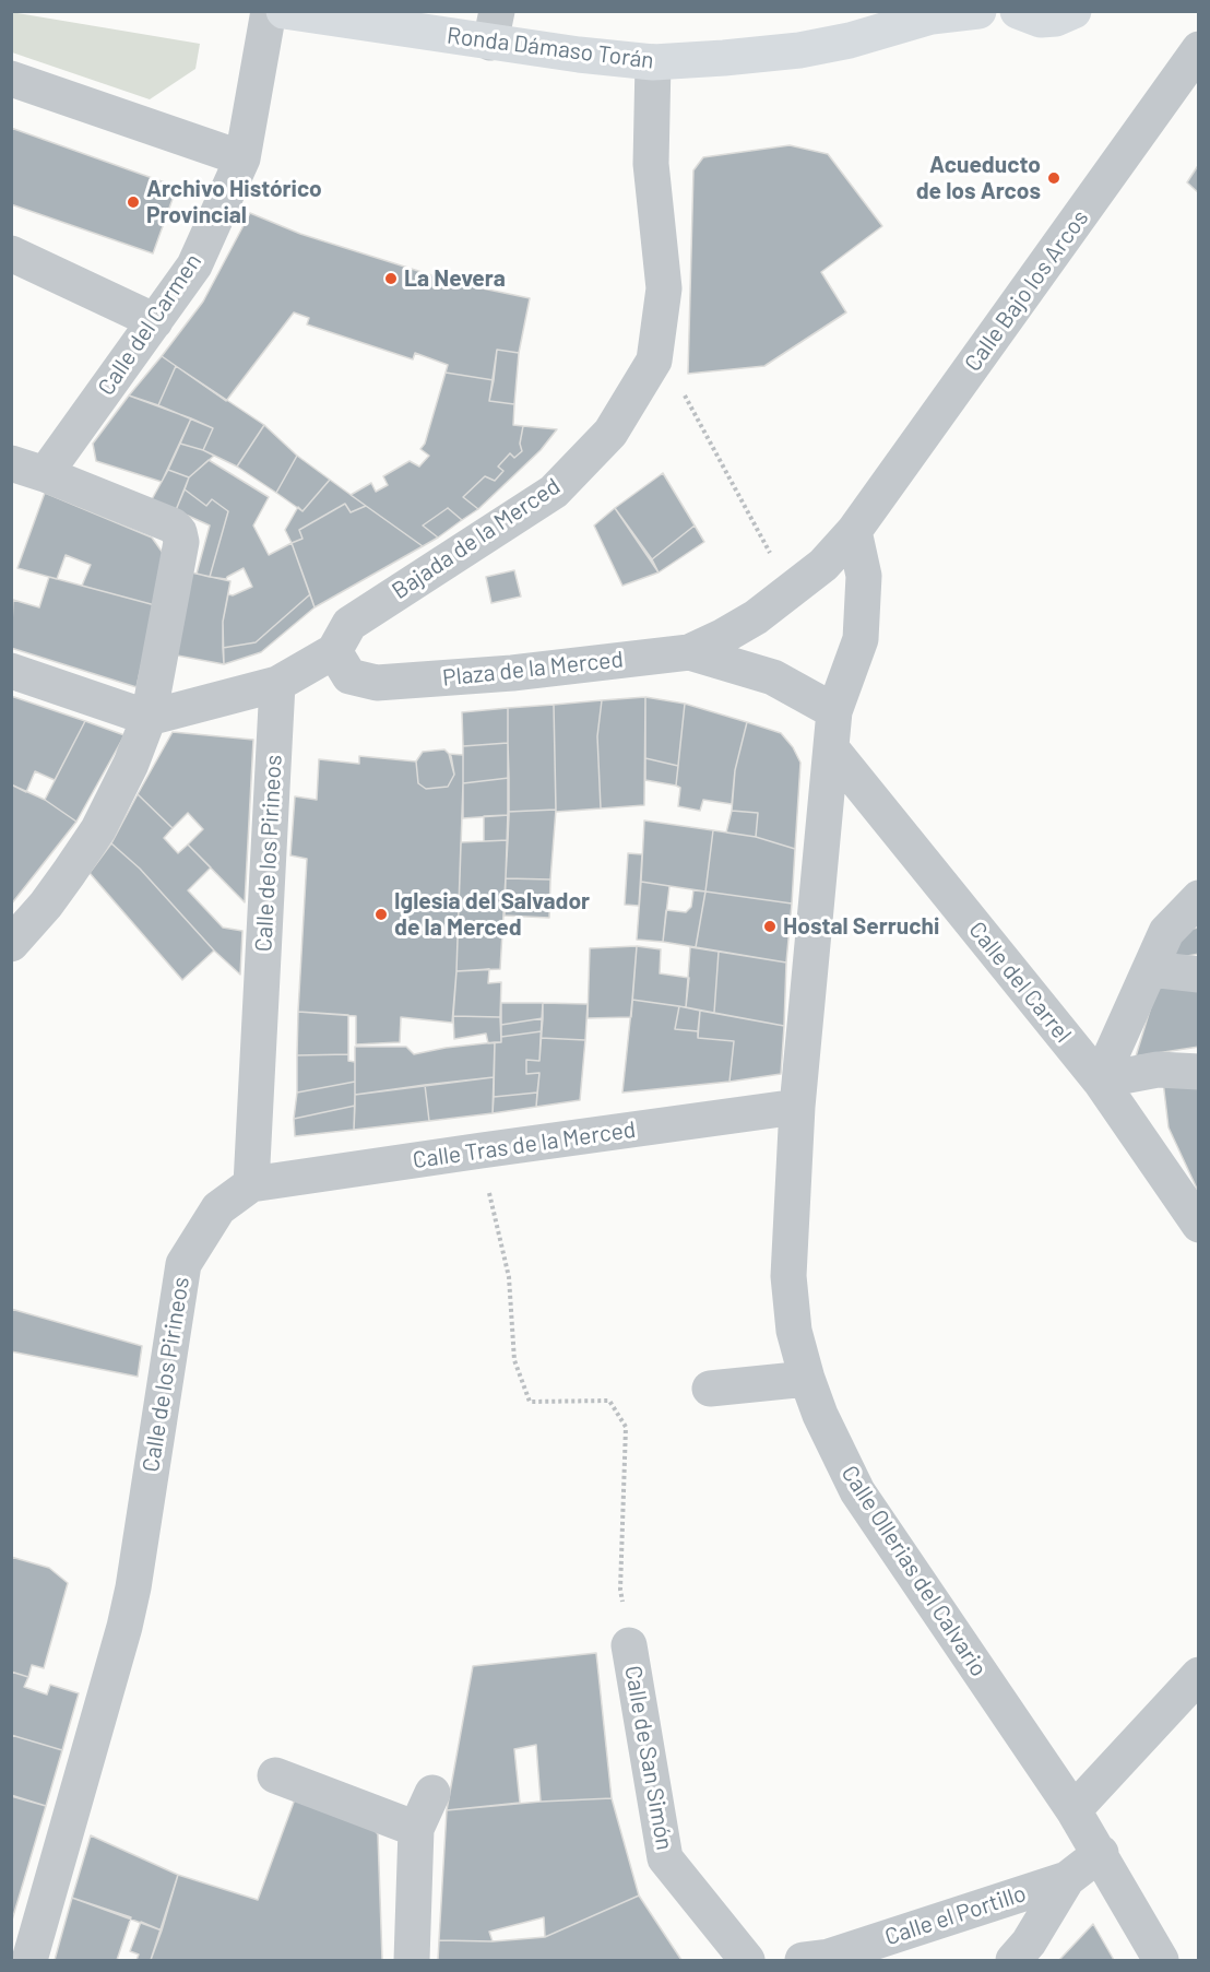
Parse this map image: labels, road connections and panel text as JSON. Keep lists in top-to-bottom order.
{
  "streets": {
    "main road": ["Ronda Dámaso Torán"],
    "street": [
      "Calle Bajo los Arcos",
      "Calle del Carmen",
      "Bajada de la Merced",
      "Plaza de la Merced",
      "Calle de los Pirineos",
      "Calle del Carrel",
      "Calle Tras de la Merced",
      "Calle Ollerias del Calvario",
      "Calle de San Simón",
      "Calle el Portillo"
    ]
  },
  "crossings": [
    ["Ronda Dámaso Torán", "Bajada de la Merced"],
    ["Calle Bajo los Arcos", "Plaza de la Merced"],
    ["Bajada de la Merced", "Plaza de la Merced"],
    ["Plaza de la Merced", "Calle Ollerias del Calvario"],
    ["Calle de los Pirineos", "Calle Tras de la Merced"],
    ["Calle del Carrel", "Calle Ollerias del Calvario"],
    ["Calle Tras de la Merced", "Calle Ollerias del Calvario"],
    ["Calle Ollerias del Calvario", "Calle el Portillo"]
  ],
  "places": [
    "Acueducto de los Arcos",
    "Archivo Histórico Provincial",
    "La Nevera",
    "Iglesia del Salvador de la Merced",
    "Hostal Serruchi"
  ]
}
